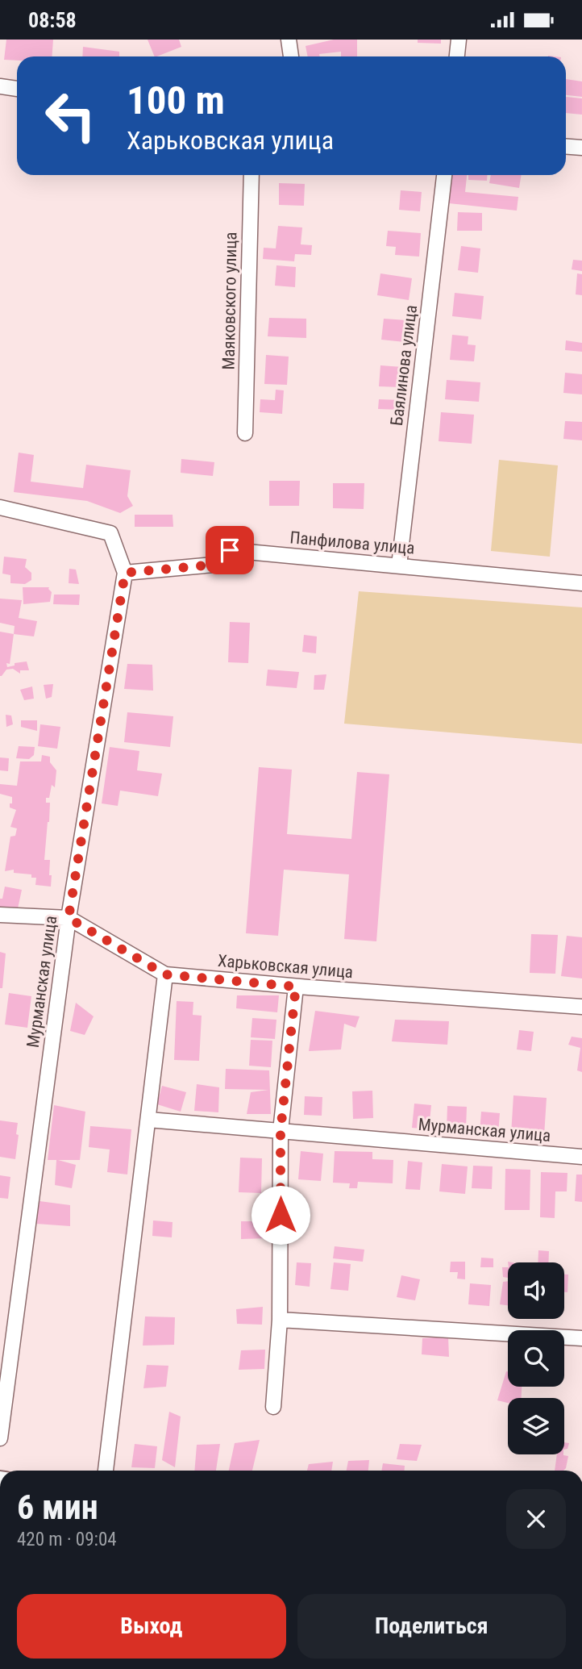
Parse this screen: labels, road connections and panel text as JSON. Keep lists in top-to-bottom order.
{
  "streets": {
    "street": [
      "Маяковского улица",
      "Баялинова улица",
      "Панфилова улица",
      "Харьковская улица",
      "Мурманская улица"
    ]
  },
  "crossings": [
    ["Баялинова улица", "Панфилова улица"],
    ["Панфилова улица", "Мурманская улица"],
    ["Харьковская улица", "Мурманская улица"]
  ],
  "page": {
    "status": "08:58",
    "turn": ["100 m", "Харьковская улица"],
    "heading": ["6 мин", "420 m · 09:04"],
    "buttons": ["Выход", "Поделиться"]
  }
}
